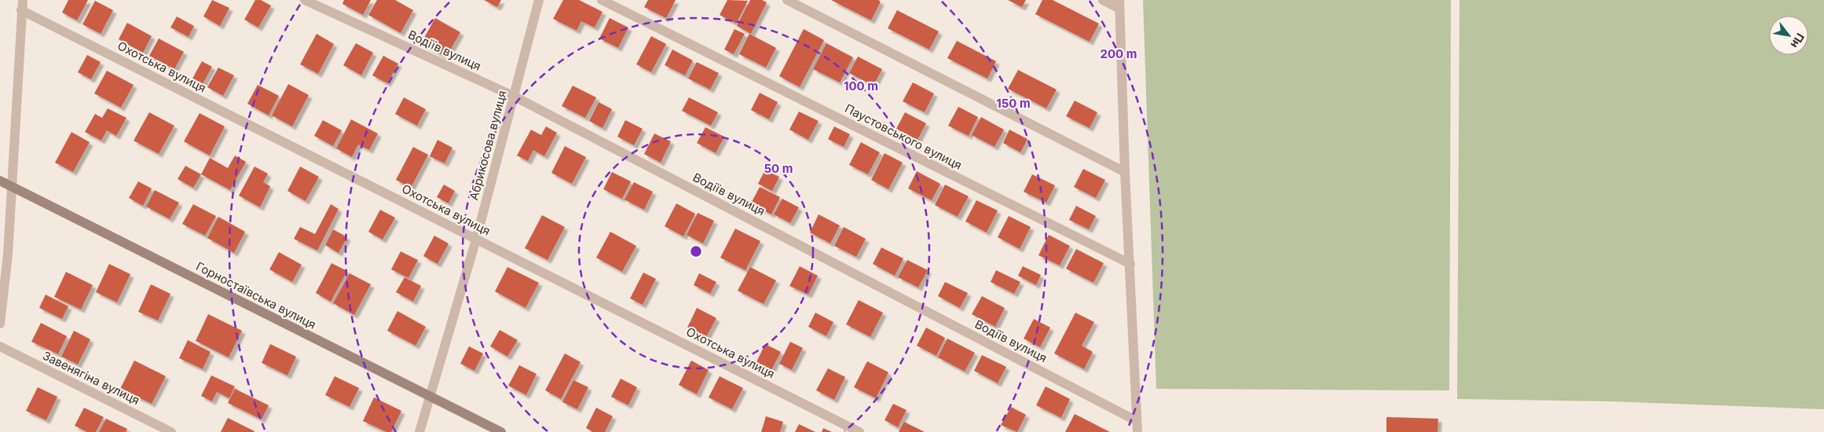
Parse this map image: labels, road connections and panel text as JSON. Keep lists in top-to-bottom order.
{
  "streets": {
    "main road": ["Горностаївська вулиця"],
    "street": [
      "Водіїв вулиця",
      "Охотська вулиця",
      "Паустовського вулиця",
      "Абрикосова вулиця",
      "Завенягіна вулиця"
    ]
  },
  "crossings": [
    ["Водіїв вулиця", "Абрикосова вулиця"],
    ["Охотська вулиця", "Абрикосова вулиця"],
    ["Абрикосова вулиця", "Горностаївська вулиця"]
  ],
  "north": "bottom right",
  "rings": [
    "200 m",
    "100 m",
    "150 m",
    "50 m"
  ]
}
